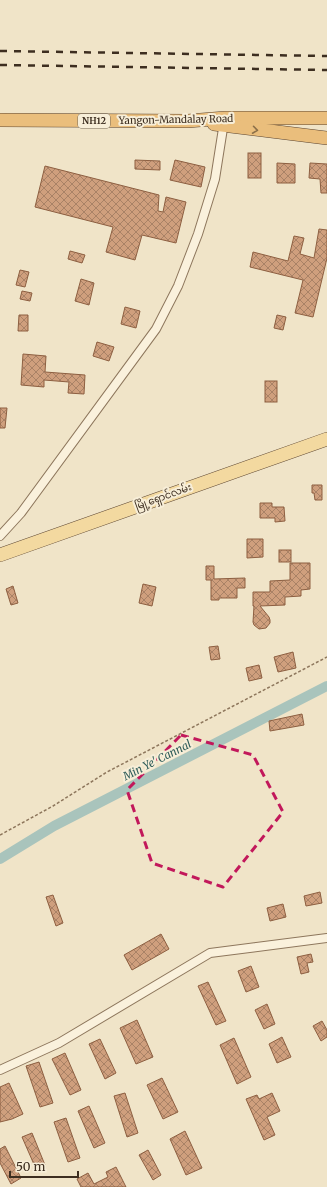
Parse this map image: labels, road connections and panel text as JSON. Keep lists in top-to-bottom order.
{
  "streets": {
    "highway": ["Yangon-Mandalay Road", "NH12"],
    "main road": ["မြို့ရှောင်လမ်း"]
  },
  "crossings": [
    ["Yangon-Mandalay Road", "NH12"]
  ],
  "water": ["Min Ye' Cannal"],
  "scale_bar": "50 m"
}
